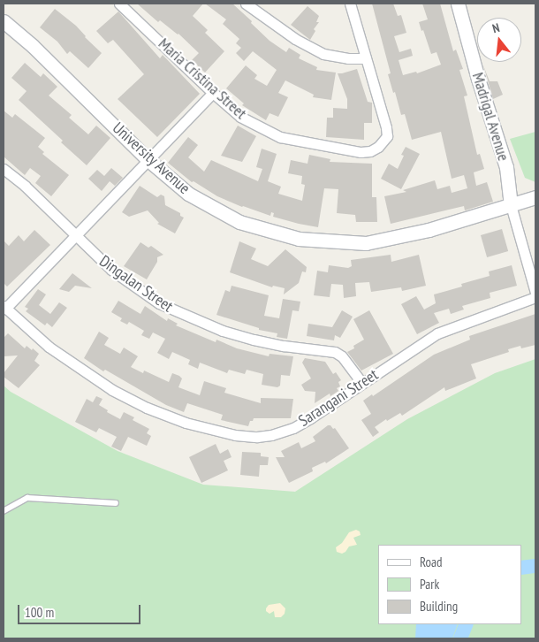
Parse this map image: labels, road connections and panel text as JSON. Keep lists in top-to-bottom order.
{
  "streets": {
    "street": [
      "Maria Cristina Street",
      "Madrigal Avenue",
      "University Avenue",
      "Dingalan Street",
      "Sarangani Street"
    ]
  },
  "crossings": [
    ["Madrigal Avenue", "University Avenue"],
    ["Dingalan Street", "Sarangani Street"]
  ],
  "legend": ["Road", "Park", "Building"],
  "scale_bar": "100 m",
  "north": "top"
}
